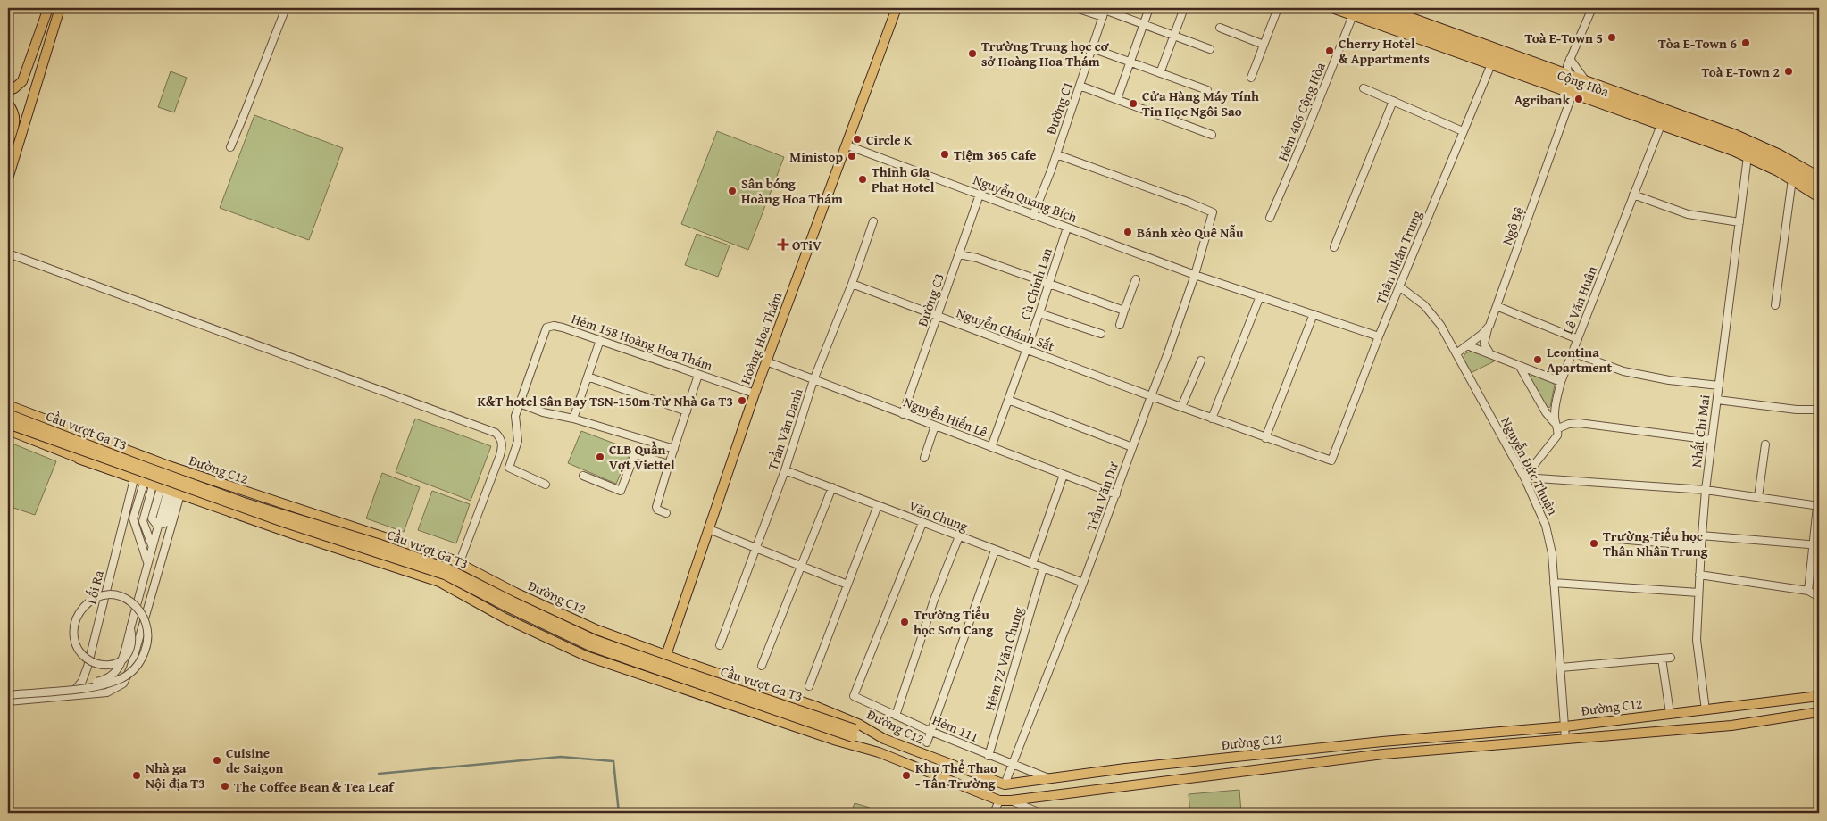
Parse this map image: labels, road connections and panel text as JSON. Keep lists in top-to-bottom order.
{
  "streets": {
    "main road": [
      "Cộng Hòa",
      "Hoàng Hoa Thám",
      "Cầu vượt Ga T3",
      "Đường C12"
    ],
    "street": [
      "Đường C1",
      "Hẻm 406 Cộng Hòa",
      "Nguyễn Quang Bích",
      "Ngô Bệ",
      "Thân Nhân Trung",
      "Cù Chính Lan",
      "Đường C3",
      "Lê Văn Huân",
      "Nguyễn Chánh Sắt",
      "Hẻm 158 Hoàng Hoa Thám",
      "Nguyễn Hiến Lê",
      "Trần Văn Danh",
      "Nhất Chi Mai",
      "Nguyễn Đức Thuận",
      "Trần Văn Dư",
      "Văn Chung",
      "Lối Ra",
      "Hẻm 72 Văn Chung",
      "Hẻm 111"
    ]
  },
  "crossings": [
    ["Cộng Hòa", "Hẻm 406 Cộng Hòa"],
    ["Cộng Hòa", "Ngô Bệ"],
    ["Cộng Hòa", "Thân Nhân Trung"],
    ["Cộng Hòa", "Lê Văn Huân"],
    ["Cộng Hòa", "Nhất Chi Mai"],
    ["Đường C1", "Nguyễn Quang Bích"],
    ["Đường C1", "Trần Văn Dư"],
    ["Nguyễn Quang Bích", "Thân Nhân Trung"],
    ["Nguyễn Quang Bích", "Cù Chính Lan"],
    ["Nguyễn Quang Bích", "Đường C3"],
    ["Nguyễn Quang Bích", "Hoàng Hoa Thám"],
    ["Nguyễn Quang Bích", "Trần Văn Dư"],
    ["Ngô Bệ", "Nguyễn Đức Thuận"],
    ["Thân Nhân Trung", "Nguyễn Chánh Sắt"],
    ["Thân Nhân Trung", "Nguyễn Đức Thuận"],
    ["Cù Chính Lan", "Nguyễn Chánh Sắt"],
    ["Cù Chính Lan", "Nguyễn Hiến Lê"],
    ["Đường C3", "Nguyễn Chánh Sắt"],
    ["Đường C3", "Nguyễn Hiến Lê"],
    ["Lê Văn Huân", "Nguyễn Đức Thuận"],
    ["Nguyễn Chánh Sắt", "Trần Văn Danh"],
    ["Nguyễn Chánh Sắt", "Trần Văn Dư"],
    ["Hoàng Hoa Thám", "Hẻm 158 Hoàng Hoa Thám"],
    ["Hoàng Hoa Thám", "Nguyễn Hiến Lê"],
    ["Hoàng Hoa Thám", "Đường C12"],
    ["Nguyễn Hiến Lê", "Trần Văn Danh"],
    ["Nguyễn Hiến Lê", "Trần Văn Dư"],
    ["Trần Văn Danh", "Văn Chung"],
    ["Cầu vượt Ga T3", "Đường C12"],
    ["Nhất Chi Mai", "Đường C12"],
    ["Nguyễn Đức Thuận", "Đường C12"],
    ["Đường C12", "Trần Văn Dư"],
    ["Đường C12", "Lối Ra"],
    ["Đường C12", "Hẻm 111"],
    ["Trần Văn Dư", "Văn Chung"],
    ["Trần Văn Dư", "Hẻm 111"],
    ["Văn Chung", "Hẻm 72 Văn Chung"],
    ["Văn Chung", "Hẻm 111"],
    ["Hẻm 72 Văn Chung", "Hẻm 111"]
  ],
  "places": {
    "other": [
      "Toà E-Town 5",
      "Tòa E-Town 6",
      "Cherry Hotel & Appartments",
      "Trường Trung học cơ sở Hoàng Hoa Thám",
      "Toà E-Town 2",
      "Agribank",
      "Cửa Hàng Máy Tính Tin Học Ngôi Sao",
      "Circle K",
      "Tiệm 365 Cafe",
      "Ministop",
      "Thinh Gia Phat Hotel",
      "Sân bóng Hoàng Hoa Thám",
      "Bánh xèo Quê Nẫu",
      "Leontina Apartment",
      "K&T hotel Sân Bay TSN-150m Từ Nhà Ga T3",
      "CLB Quần Vợt Viettel",
      "Trường Tiểu học Thân Nhân Trung",
      "Trường Tiểu học Sơn Cang",
      "Cuisine de Saigon",
      "Nhà ga Nội địa T3",
      "Khu Thể Thao - Tấn Trường",
      "The Coffee Bean & Tea Leaf"
    ],
    "health": ["OTiV"]
  }
}
